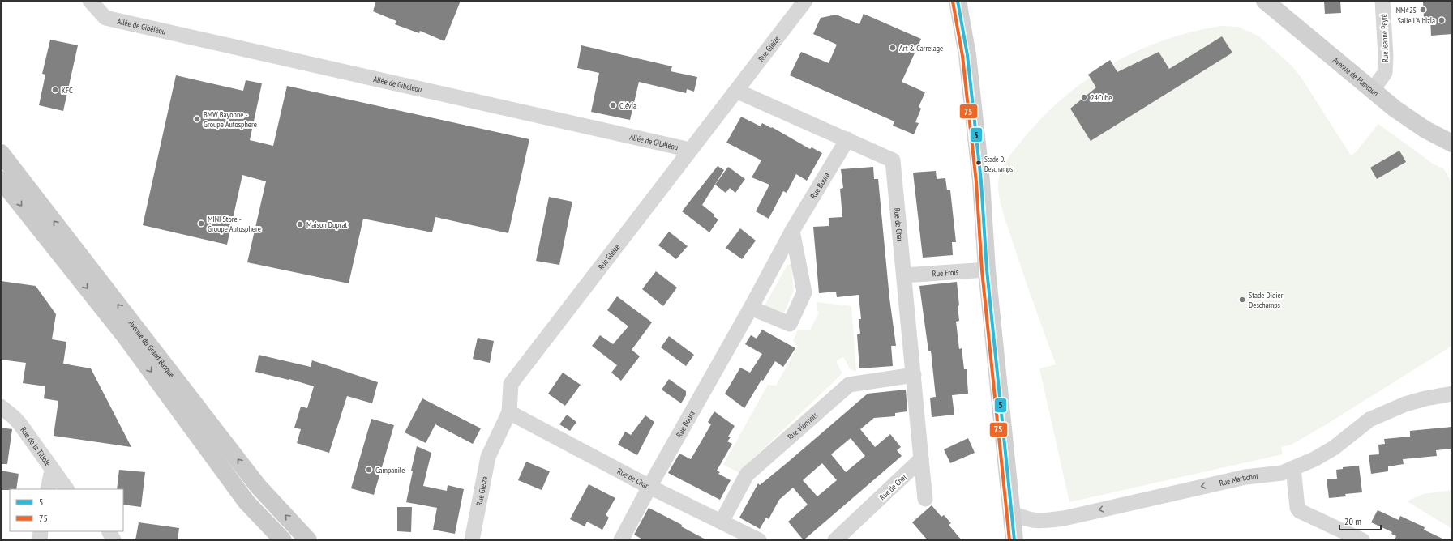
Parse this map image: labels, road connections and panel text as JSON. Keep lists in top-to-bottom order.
{
  "streets": {
    "main road": ["Avenue de Plantoun", "Avenue du Grand Basque"],
    "street": [
      "Allée de Gibéléou",
      "Rue Jeanne Peyré",
      "Rue Gleize",
      "Rue Boura",
      "Rue de Char",
      "Rue Frois",
      "Rue Vionnois",
      "Rue de la Tillole",
      "Rue Martichot"
    ]
  },
  "crossings": [
    ["Allée de Gibéléou", "Rue Gleize"],
    ["Rue Jeanne Peyré", "Avenue de Plantoun"],
    ["Rue Gleize", "Rue de Char"],
    ["Rue Boura", "Rue de Char"],
    ["Rue de Char", "Rue Frois"],
    ["Rue de Char", "Rue Vionnois"]
  ],
  "one_way": ["Rue Martichot"],
  "places": [
    "INM#25",
    "Salle L'Albizia",
    "Art & Carrelage",
    "KFC",
    "24Cube",
    "Clévia",
    "BMW Bayonne - Groupe Autosphere",
    "Stade D. Deschamps",
    "MINI Store - Groupe Autosphere",
    "Maison Duprat",
    "Stade Didier Deschamps",
    "Campanile"
  ],
  "lines": ["transit line 5", "transit line 75"],
  "legend": ["5", "75"],
  "scale_bar": "20 m"
}
